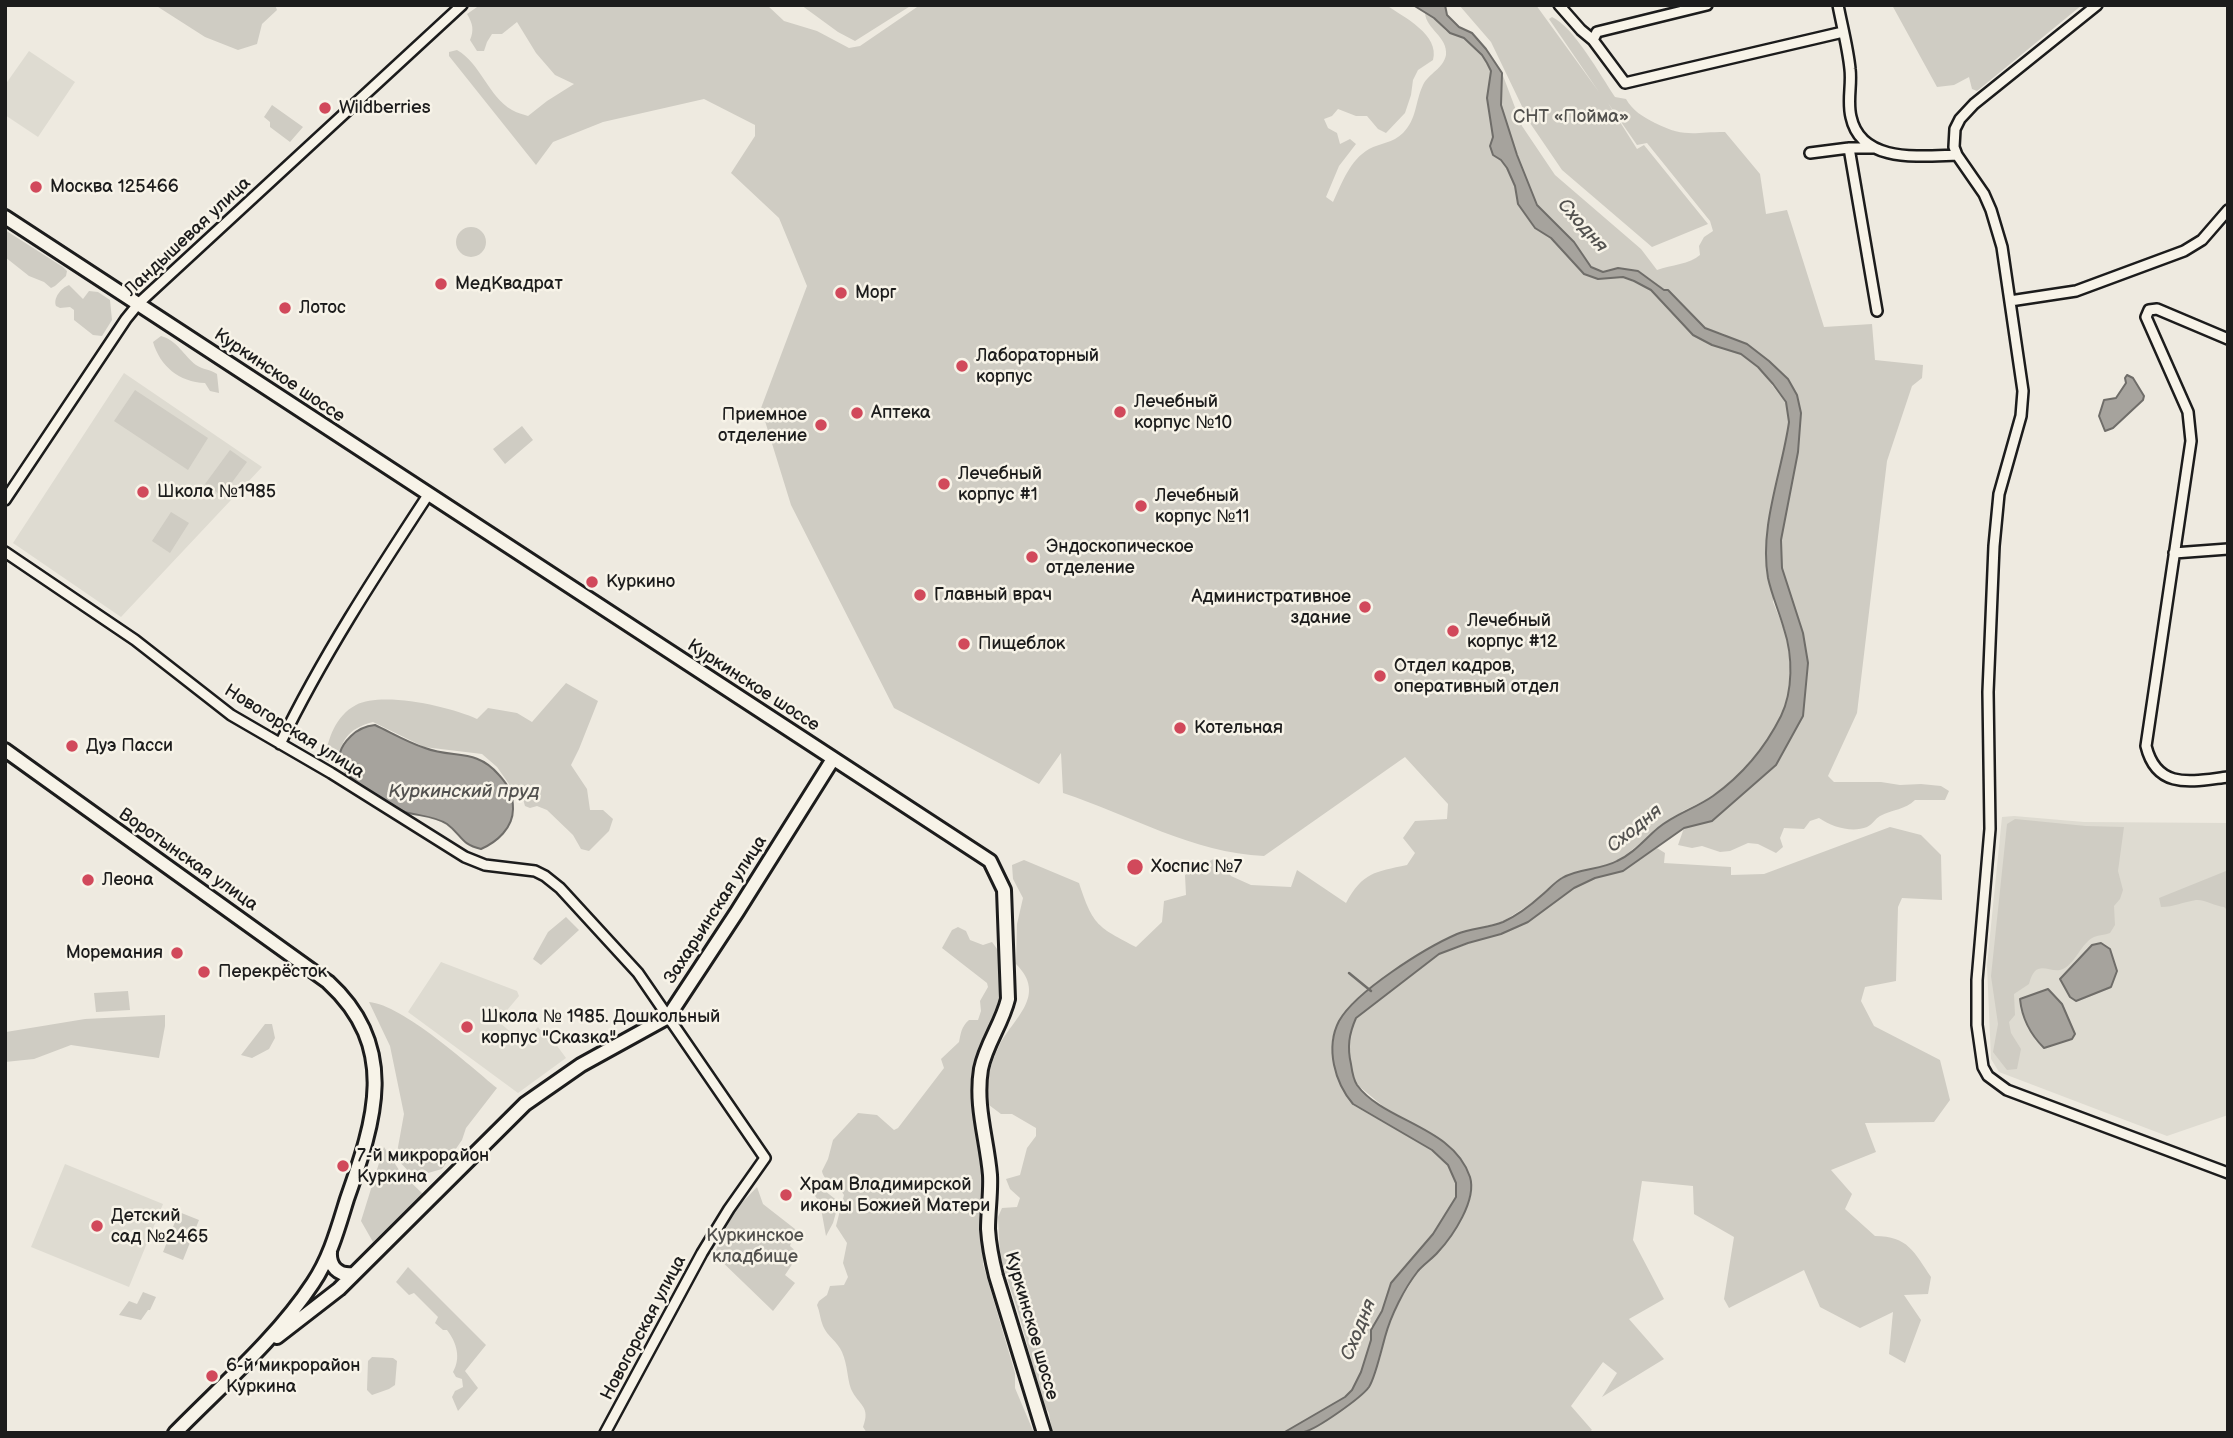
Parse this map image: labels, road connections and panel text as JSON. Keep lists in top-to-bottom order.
{
  "streets": {
    "street": [
      "Ландышевая улица",
      "Куркинское шоссе",
      "Новогорская улица",
      "Воротынская улица",
      "Захарьинская улица"
    ]
  },
  "crossings": [
    ["Ландышевая улица", "Куркинское шоссе"],
    ["Куркинское шоссе", "Захарьинская улица"],
    ["Новогорская улица", "Захарьинская улица"],
    ["Воротынская улица", "Захарьинская улица"]
  ],
  "water": ["Сходня", "Куркинский пруд"],
  "parks": ["СНТ «Пойма»", "Куркинское кладбище"],
  "places": [
    "Wildberries",
    "Москва 125466",
    "МедКвадрат",
    "Морг",
    "Лотос",
    "Лабораторный корпус",
    "Лечебный корпус №10",
    "Аптека",
    "Приемное отделение",
    "Лечебный корпус #1",
    "Школа №1985",
    "Лечебный корпус №11",
    "Эндоскопическое отделение",
    "Куркино",
    "Главный врач",
    "Административное здание",
    "Лечебный корпус #12",
    "Пищеблок",
    "Отдел кадров, оперативный отдел",
    "Котельная",
    "Дуэ Пасси",
    "Хоспис №7",
    "Леона",
    "Моремания",
    "Перекрёсток",
    "Школа № 1985. Дошкольный корпус \"Сказка\"",
    "7-й микрорайон Куркина",
    "Храм Владимирской иконы Божией Матери",
    "Детский сад №2465",
    "6-й микрорайон Куркина"
  ]
}
